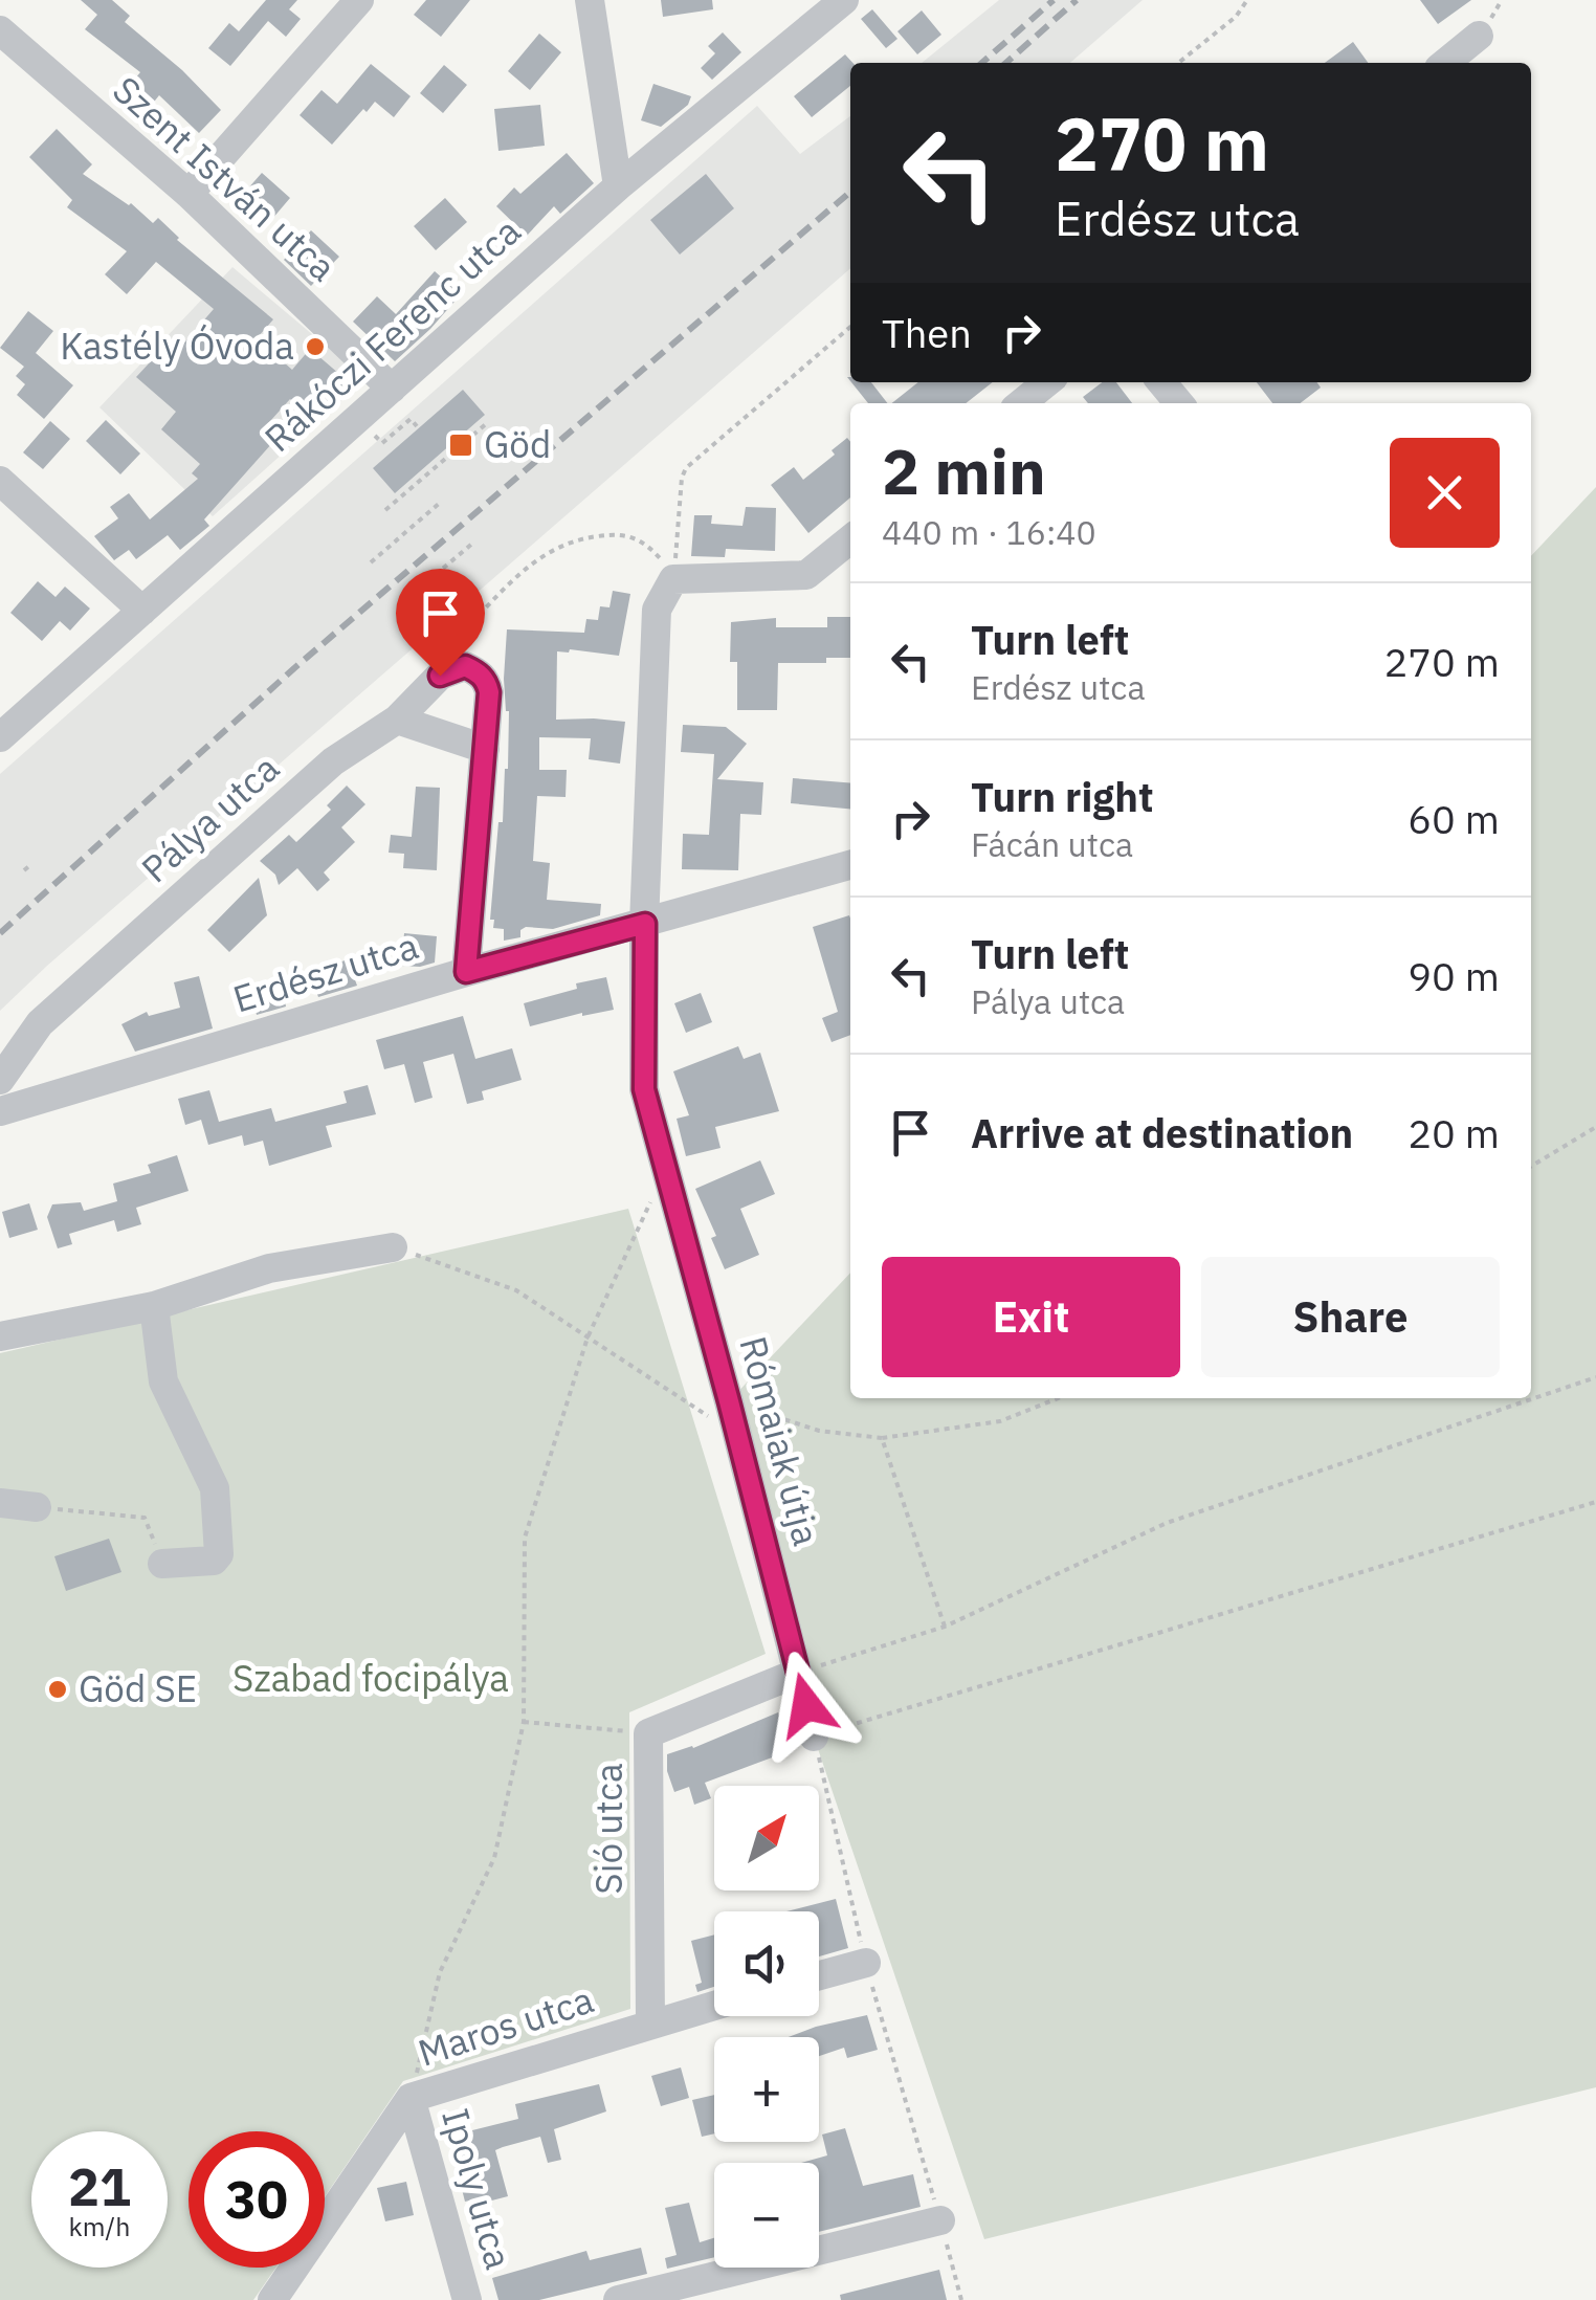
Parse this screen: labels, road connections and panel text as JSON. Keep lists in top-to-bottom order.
{
  "streets": {
    "street": [
      "Szent István utca",
      "Rákóczi Ferenc utca",
      "Pálya utca",
      "Erdész utca",
      "Rómaiak útja",
      "Sió utca",
      "Maros utca",
      "Ipoly utca"
    ]
  },
  "crossings": [
    ["Szent István utca", "Rákóczi Ferenc utca"],
    ["Erdész utca", "Rómaiak útja"],
    ["Rómaiak útja", "Sió utca"],
    ["Sió utca", "Maros utca"],
    ["Maros utca", "Ipoly utca"]
  ],
  "parks": ["Szabad focipálya"],
  "places": {
    "other": ["Kastély Óvoda", "Göd SE"],
    "transit": ["Göd"]
  },
  "north": "top right",
  "page": {
    "turn": ["270 m", "Erdész utca"],
    "then": "Then",
    "heading": ["2 min", "440 m · 16:40"],
    "list": [
      {
        "name": "Turn left",
        "note": "Erdész utca",
        "value": "270 m"
      },
      {
        "name": "Turn right",
        "note": "Fácán utca",
        "value": "60 m"
      },
      {
        "name": "Turn left",
        "note": "Pálya utca",
        "value": "90 m"
      },
      {
        "name": "Arrive at destination",
        "value": "20 m"
      }
    ],
    "buttons": ["Exit", "Share"],
    "map_buttons": ["+", "−"],
    "speed": "21 km/h",
    "limit": "30"
  }
}
